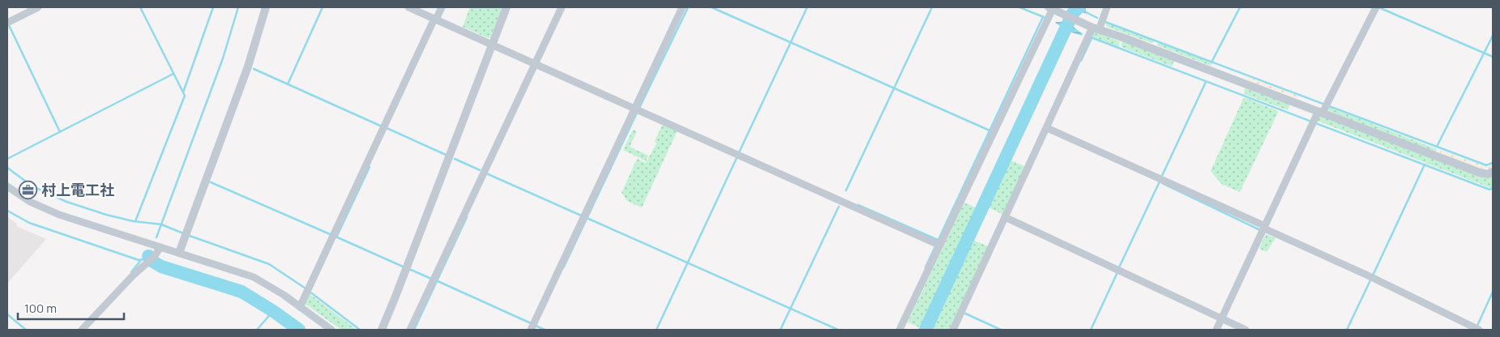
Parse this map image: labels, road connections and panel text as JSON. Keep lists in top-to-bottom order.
{
  "places": {
    "office": ["村上電工社"]
  },
  "scale_bar": "100 m"
}
